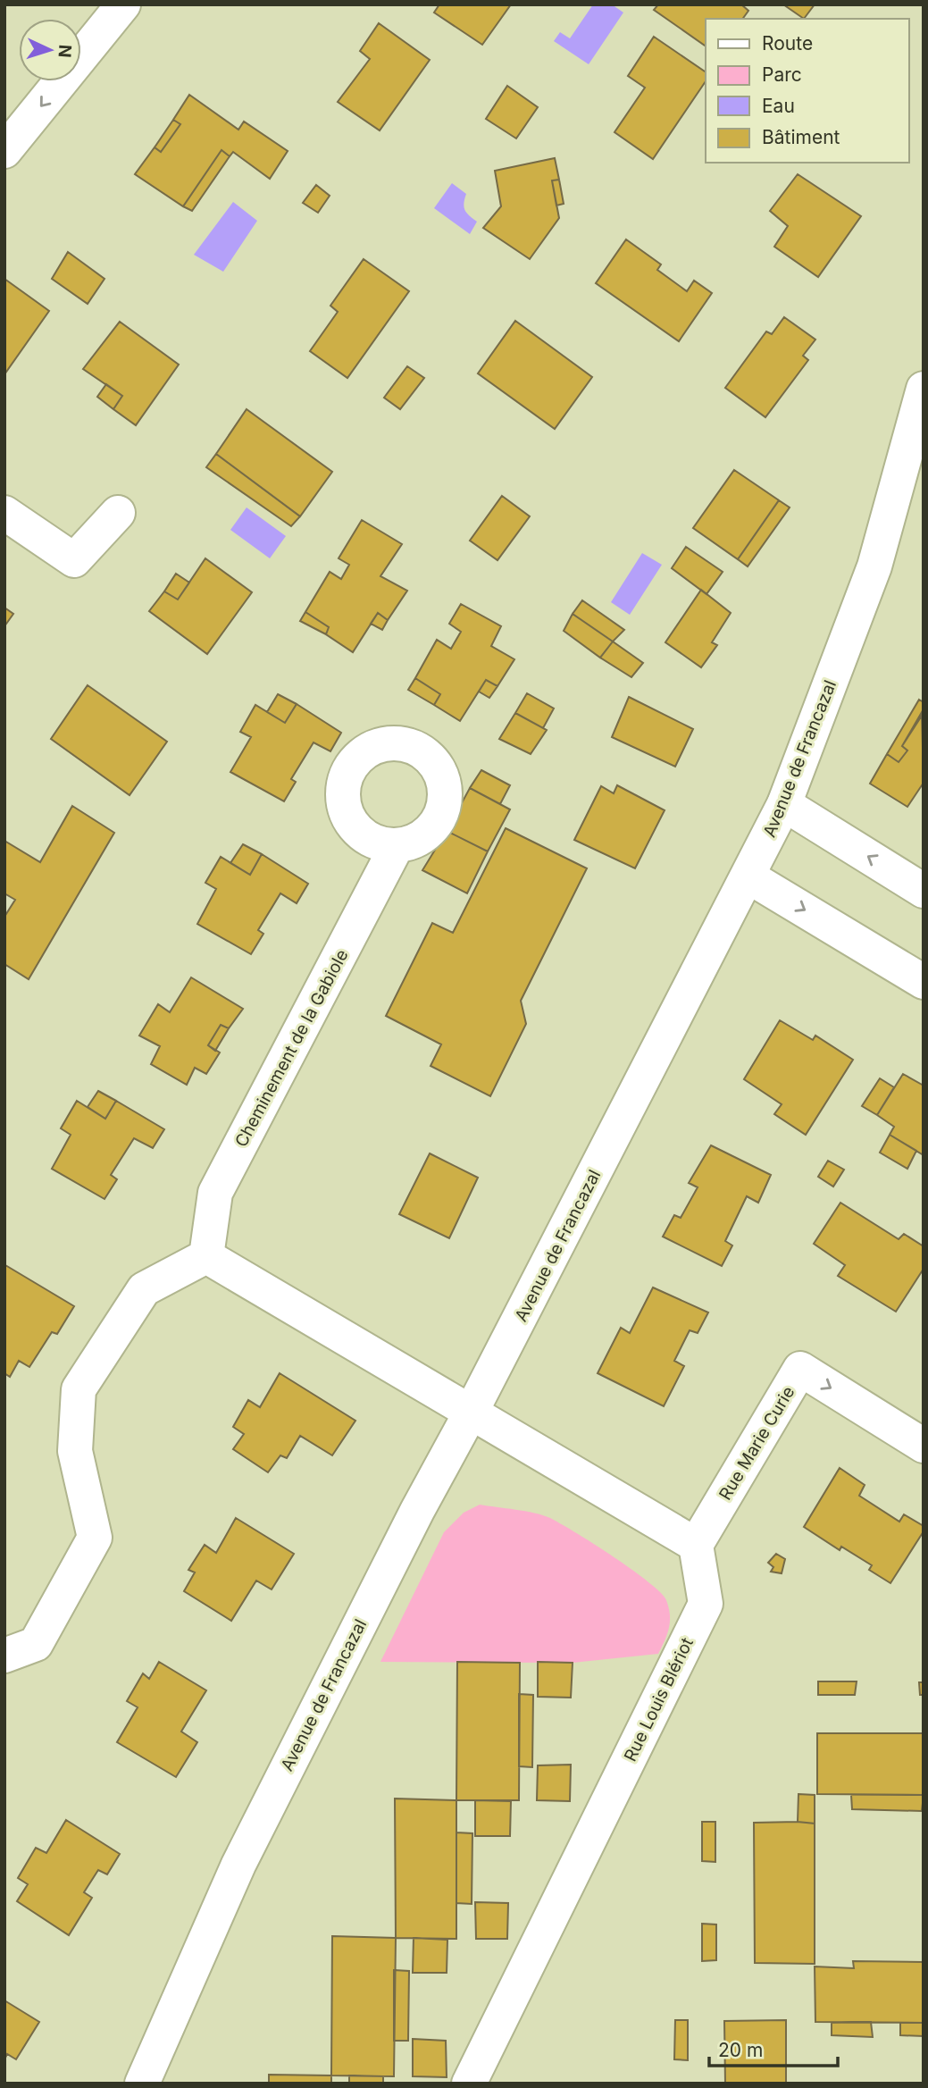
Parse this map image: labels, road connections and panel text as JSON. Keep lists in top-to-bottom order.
{
  "streets": {
    "street": [
      "Avenue de Francazal",
      "Cheminement de la Gabiole",
      "Rue Marie Curie",
      "Rue Louis Blériot"
    ]
  },
  "crossings": [
    ["Rue Marie Curie", "Rue Louis Blériot"]
  ],
  "legend": [
    "Route",
    "Parc",
    "Eau",
    "Bâtiment"
  ],
  "scale_bar": "20 m",
  "north": "right"
}
